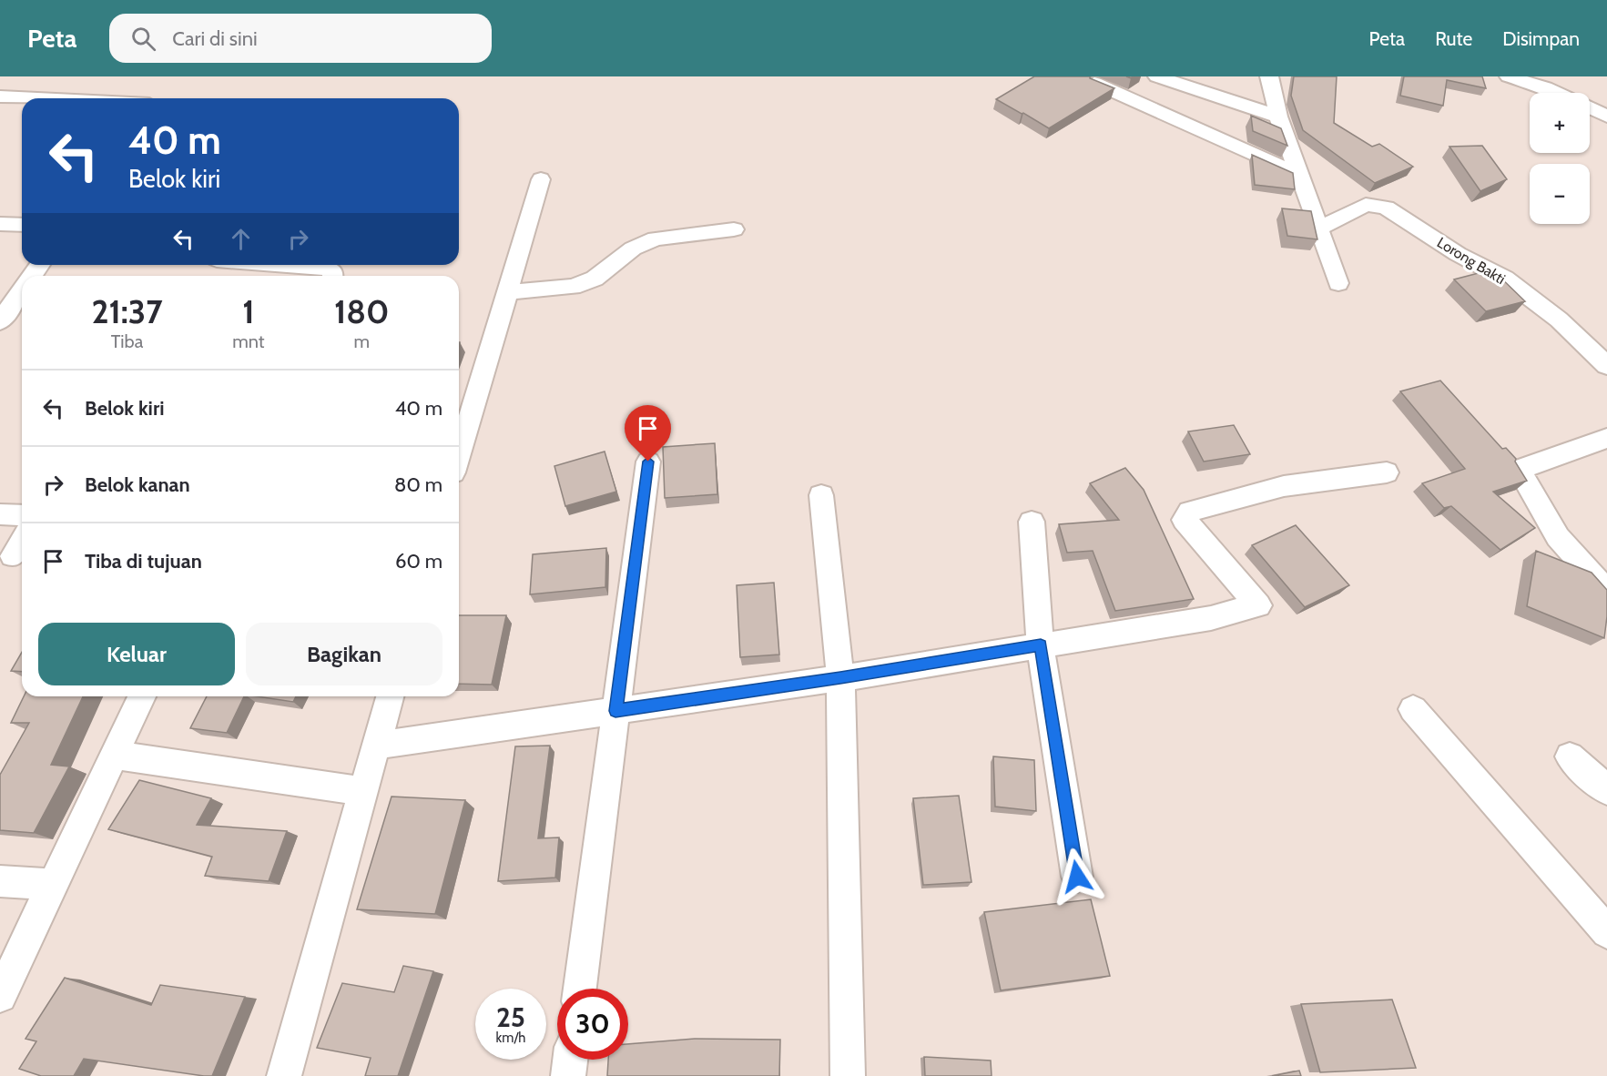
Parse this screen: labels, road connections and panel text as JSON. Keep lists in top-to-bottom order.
{
  "streets": {
    "street": ["Lorong Bakti"]
  },
  "page": {
    "header": "Peta",
    "search": "Cari di sini",
    "nav": ["Peta", "Rute", "Disimpan"],
    "map_buttons": ["+", "−"],
    "turn": ["40 m", "Belok kiri"],
    "eta": [
      "21:37",
      "Tiba",
      "1",
      "mnt",
      "180",
      "m"
    ],
    "list": [
      {
        "name": "Belok kiri",
        "value": "40 m"
      },
      {
        "name": "Belok kanan",
        "value": "80 m"
      },
      {
        "name": "Tiba di tujuan",
        "value": "60 m"
      }
    ],
    "buttons": ["Keluar", "Bagikan"],
    "speed": "25 km/h",
    "limit": "30"
  }
}
